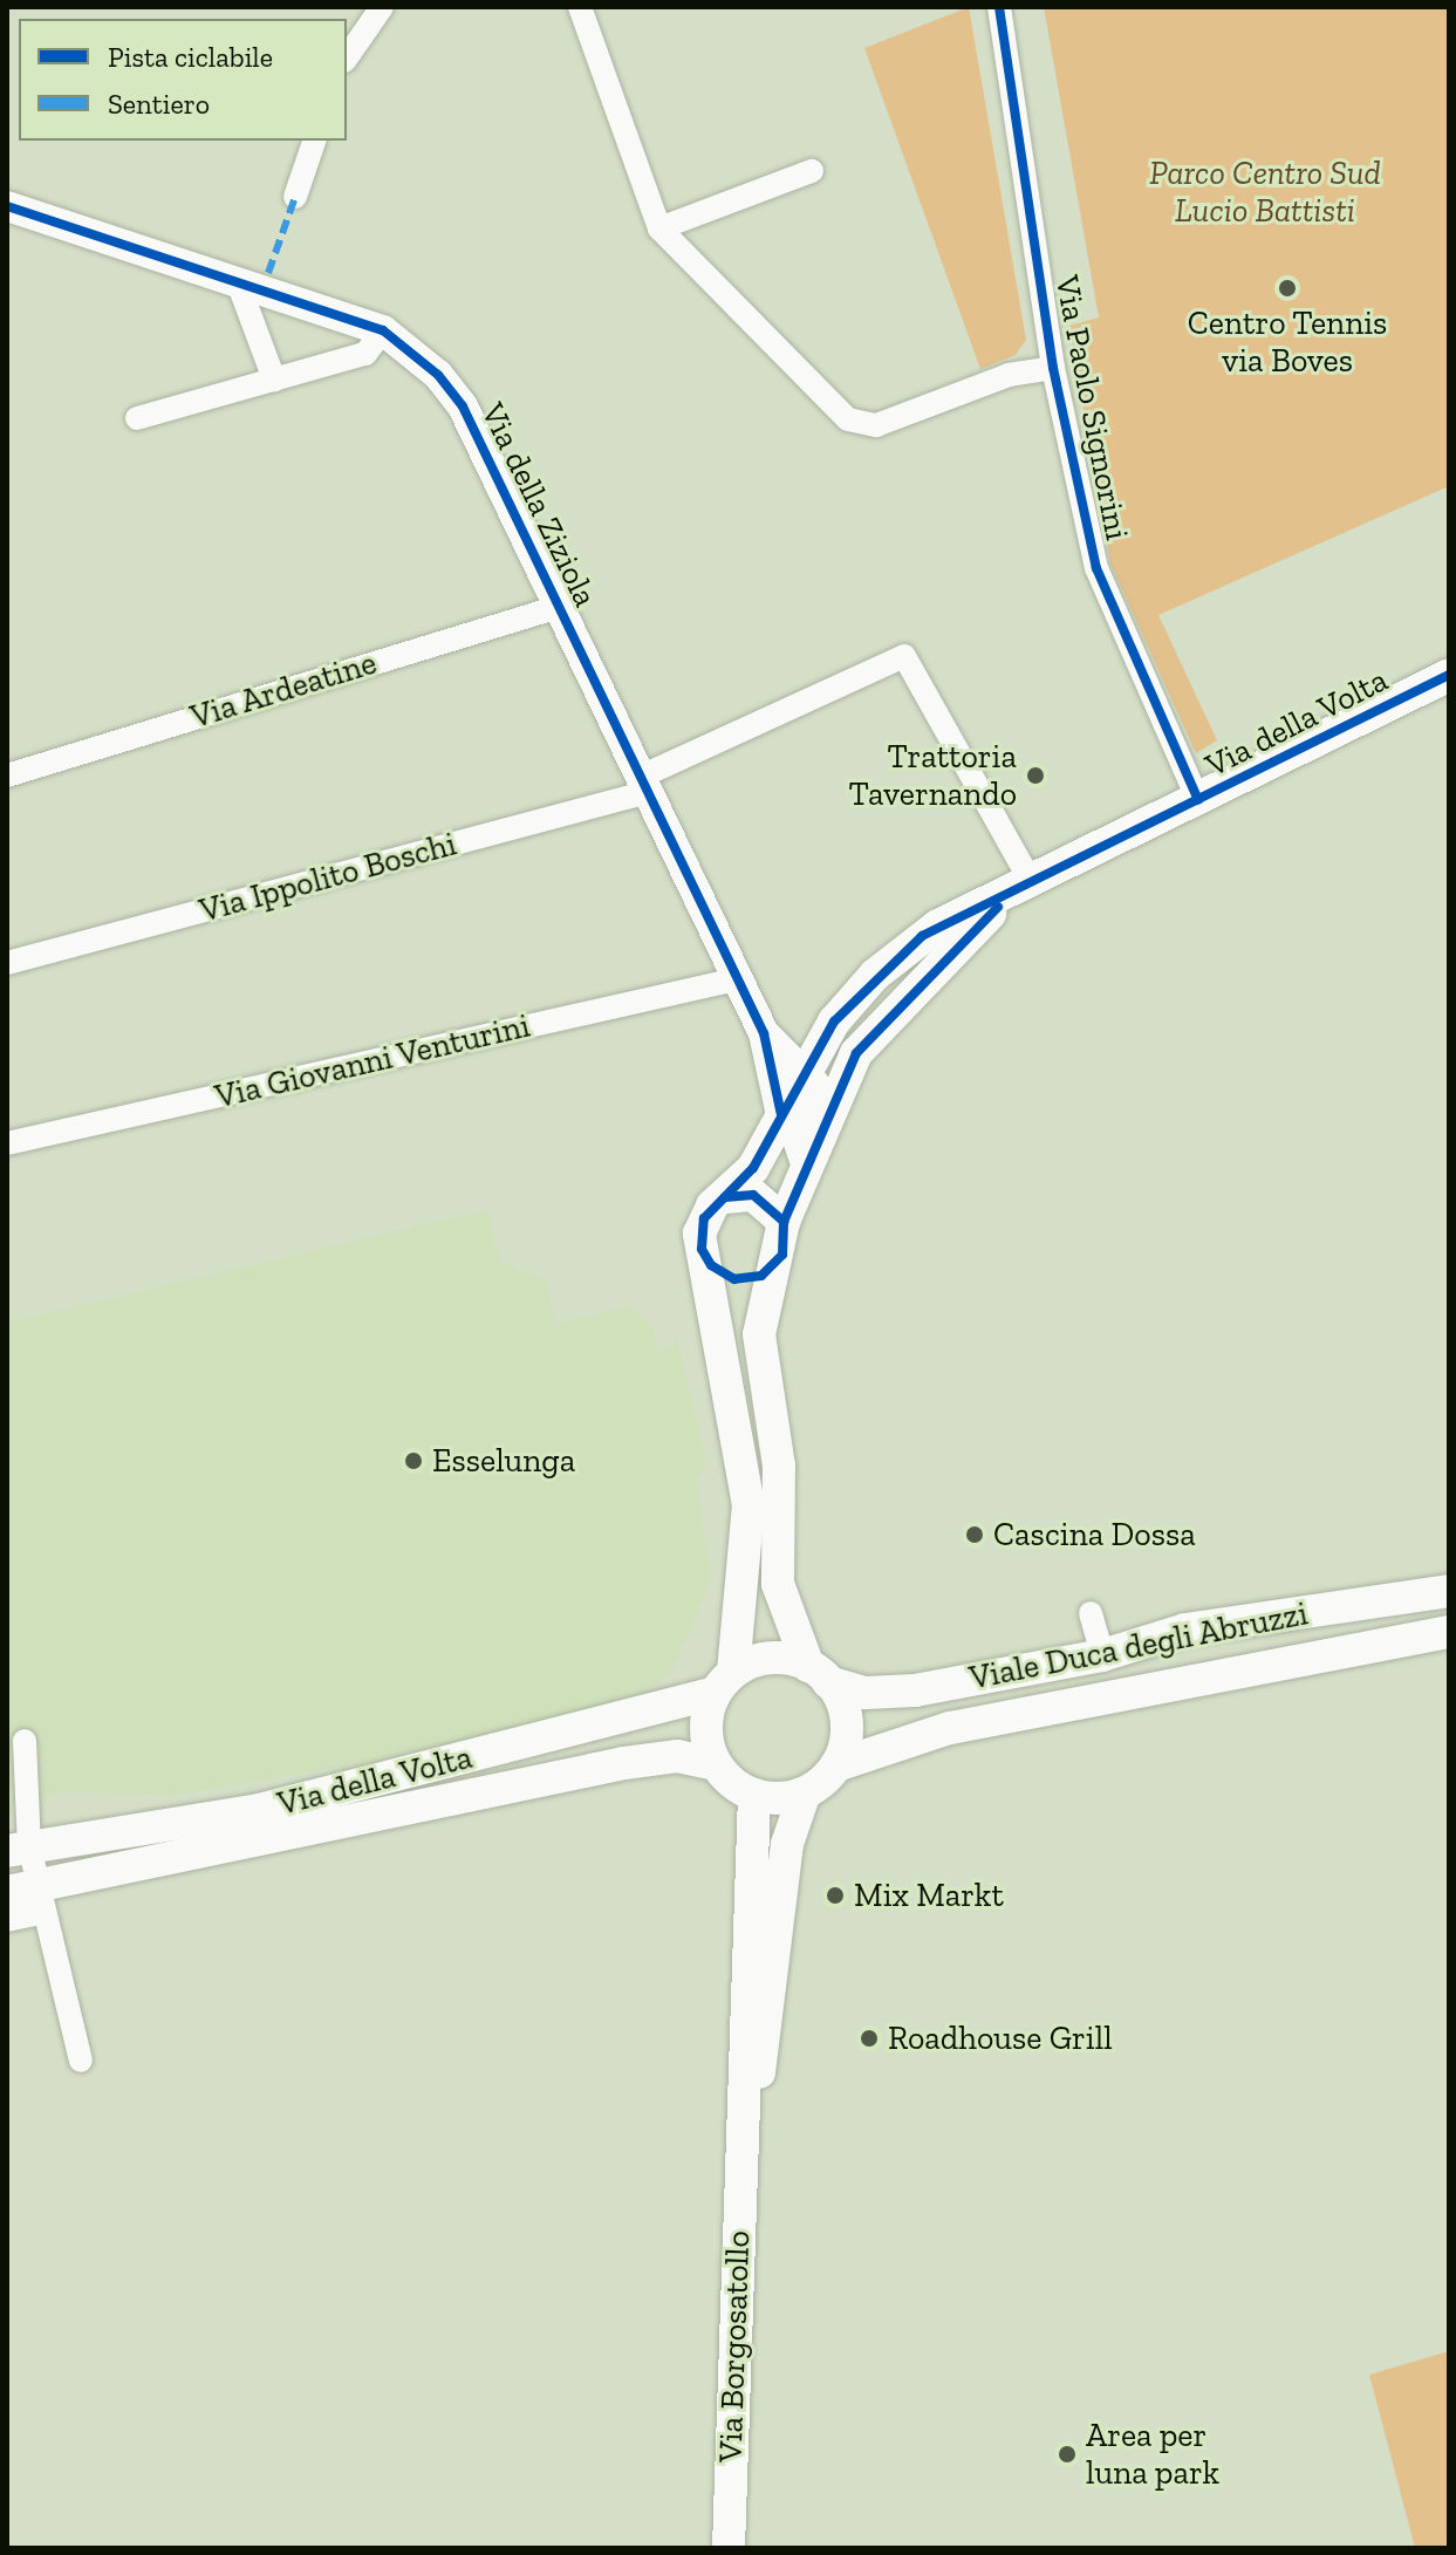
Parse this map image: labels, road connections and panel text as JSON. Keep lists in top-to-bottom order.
{
  "streets": {
    "main road": ["Via della Volta", "Viale Duca degli Abruzzi", "Via Borgosatollo"],
    "street": [
      "Via Paolo Signorini",
      "Via della Ziziola",
      "Via Ardeatine",
      "Via Ippolito Boschi",
      "Via Giovanni Venturini"
    ]
  },
  "crossings": [
    ["Via Paolo Signorini", "Via della Volta"],
    ["Via della Ziziola", "Via Ardeatine"],
    ["Via della Ziziola", "Via Ippolito Boschi"],
    ["Via della Ziziola", "Via Giovanni Venturini"],
    ["Via della Volta", "Via Ippolito Boschi"],
    ["Via della Volta", "Viale Duca degli Abruzzi"],
    ["Via della Volta", "Via Borgosatollo"],
    ["Viale Duca degli Abruzzi", "Via Borgosatollo"]
  ],
  "parks": ["Parco Centro Sud Lucio Battisti"],
  "places": [
    "Centro Tennis via Boves",
    "Trattoria Tavernando",
    "Esselunga",
    "Cascina Dossa",
    "Mix Markt",
    "Roadhouse Grill",
    "Area per luna park"
  ],
  "legend": ["Pista ciclabile", "Sentiero"]
}
